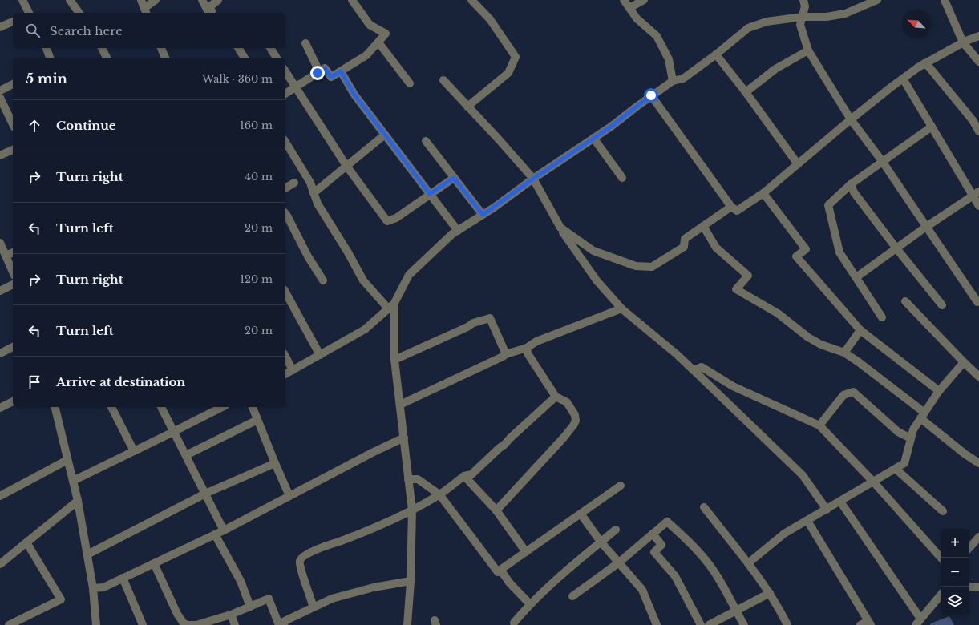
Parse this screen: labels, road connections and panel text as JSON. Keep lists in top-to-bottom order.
{
  "north": "top left",
  "page": {
    "search": "Search here",
    "heading": ["5 min", "Walk · 360 m"],
    "list": [
      ["Continue", "160 m"],
      ["Turn right", "40 m"],
      ["Turn left", "20 m"],
      ["Turn right", "120 m"],
      ["Turn left", "20 m"],
      "Arrive at destination"
    ],
    "map_buttons": ["+", "−"]
  }
}
